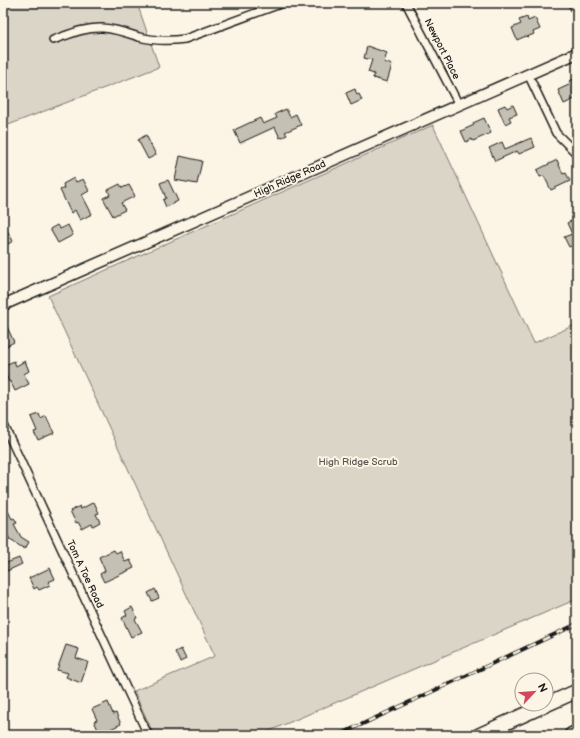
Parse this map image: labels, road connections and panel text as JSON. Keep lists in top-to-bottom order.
{
  "streets": {
    "street": ["Newport Place", "High Ridge Road", "Tom A Toe Road"]
  },
  "crossings": [
    ["Newport Place", "High Ridge Road"]
  ],
  "parks": ["High Ridge Scrub"],
  "north": "top right"
}
